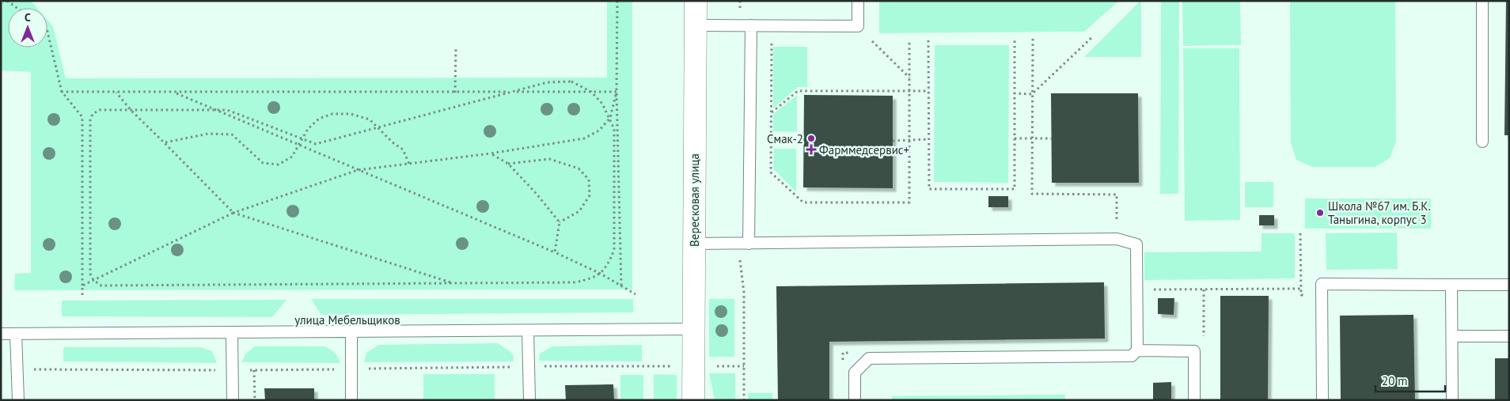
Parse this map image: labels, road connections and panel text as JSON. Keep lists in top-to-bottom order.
{
  "streets": {
    "street": ["Вересковая улица"],
    "lane": ["улица Мебельщиков"]
  },
  "crossings": [
    ["Вересковая улица", "улица Мебельщиков"]
  ],
  "places": {
    "other": ["Смак-2", "Школа №67 им. Б.К. Таныгина, корпус 3"],
    "health": ["Фарммедсервис+"]
  },
  "scale_bar": "20 m",
  "north": "top"
}
